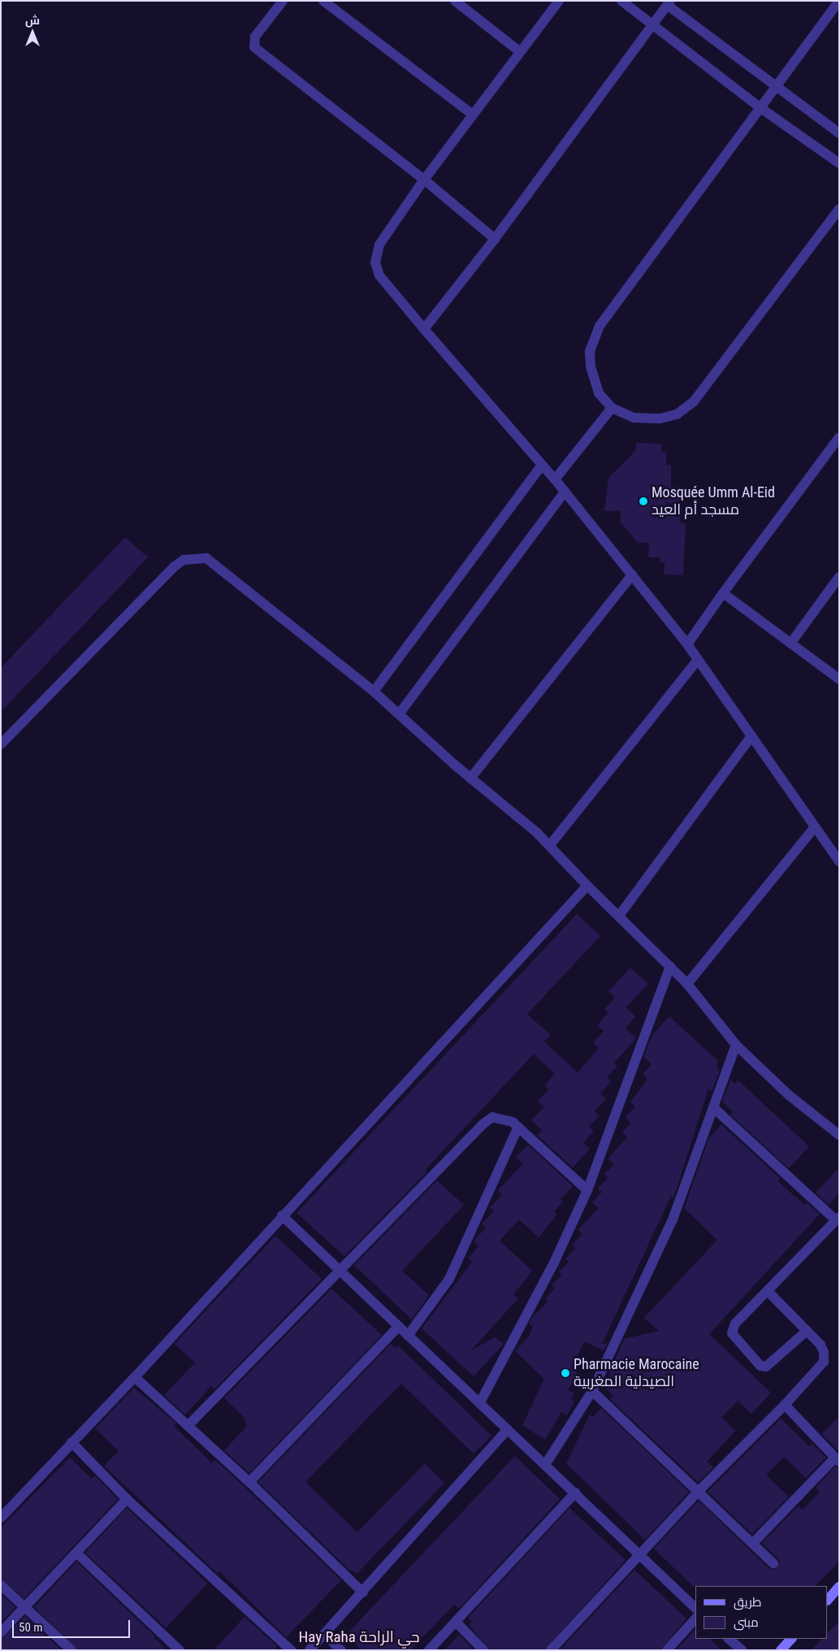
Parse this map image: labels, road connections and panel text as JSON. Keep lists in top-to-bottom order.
{
  "districts": ["Hay Raha حي الراحة"],
  "places": ["Mosquée Umm Al-Eid مسجد أم العيد", "Pharmacie Marocaine الصيدلية المغربية"],
  "legend": ["طريق", "مبنى"],
  "scale_bar": "50 m",
  "north": "top"
}
